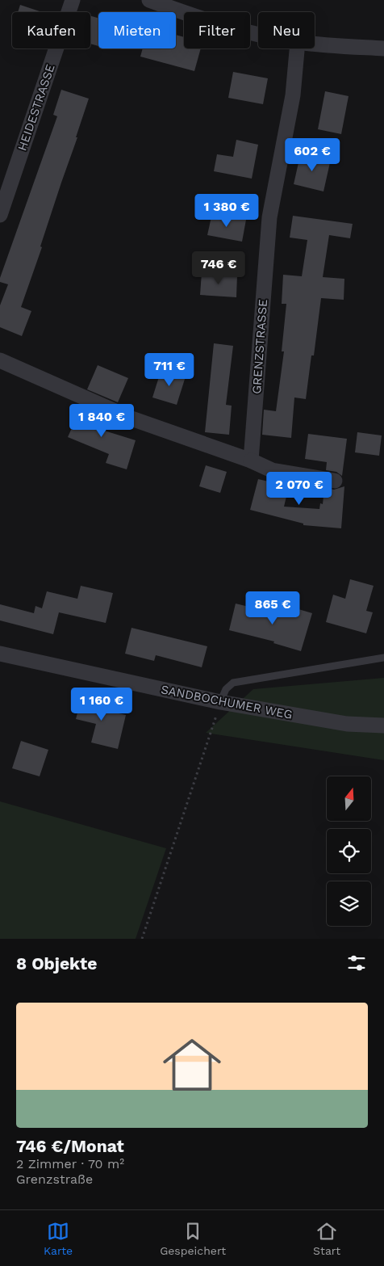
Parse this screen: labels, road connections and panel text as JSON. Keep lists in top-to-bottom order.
{
  "streets": {
    "street": ["HEIDESTRASSE", "GRENZSTRASSE", "SANDBOCHUMER WEG"]
  },
  "north": "top",
  "page": {
    "chip": [
      "Kaufen",
      "Mieten",
      "Filter",
      "Neu"
    ],
    "price": [
      "602 €",
      "1 380 €",
      "746 €",
      "711 €",
      "1 840 €",
      "2 070 €",
      "865 €",
      "1 160 €"
    ],
    "heading": "8 Objekte",
    "list": [
      {
        "name": "746 €/Monat",
        "note": "2 Zimmer · 70 m² · Grenzstraße"
      }
    ],
    "tabs": ["Karte", "Gespeichert", "Start"]
  }
}
